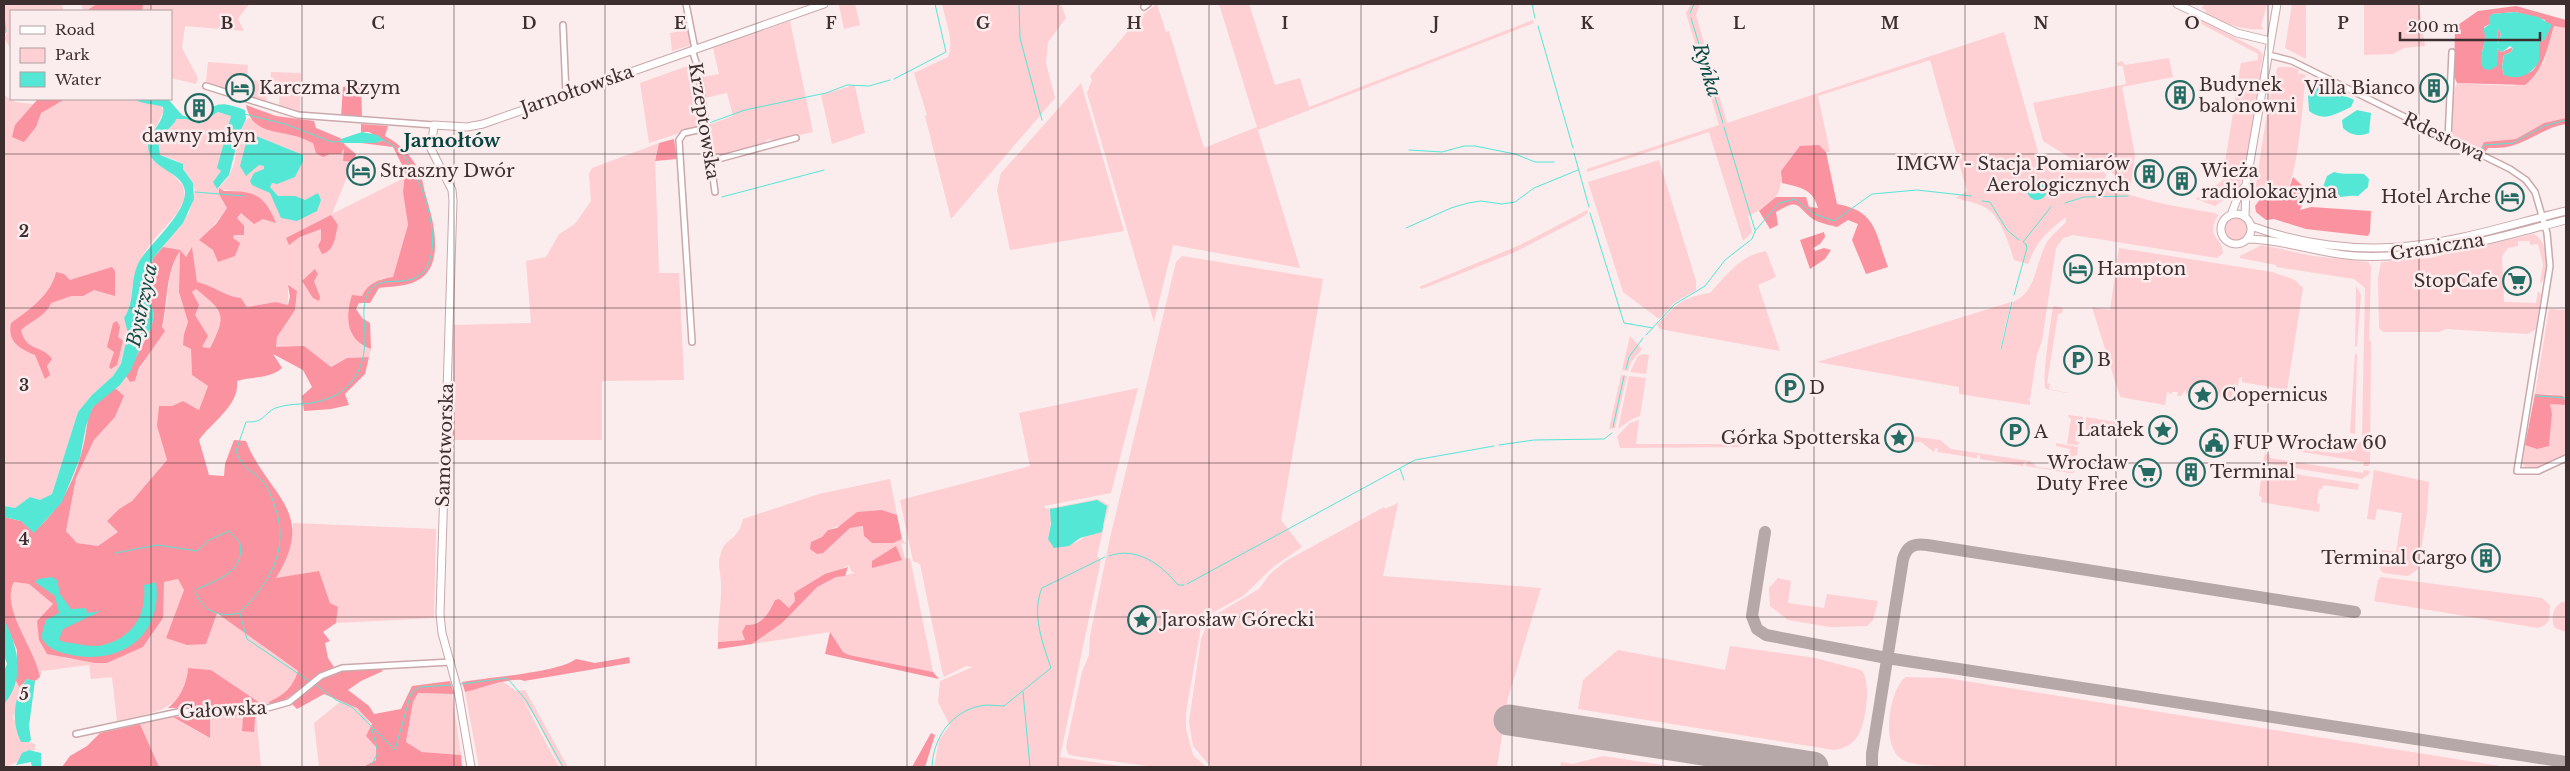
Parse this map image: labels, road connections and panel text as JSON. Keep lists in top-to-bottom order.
{
  "streets": {
    "street": [
      "Jarnołtowska",
      "Krzeptowska",
      "Rdestowa",
      "Graniczna",
      "Samotworska",
      "Gałowska"
    ]
  },
  "crossings": [
    ["Jarnołtowska", "Krzeptowska"],
    ["Jarnołtowska", "Samotworska"],
    ["Rdestowa", "Graniczna"],
    ["Samotworska", "Gałowska"]
  ],
  "districts": ["Jarnołtów"],
  "water": ["Ryńka", "Bystrzyca"],
  "places": {
    "hotel": [
      "Karczma Rzym",
      "Straszny Dwór",
      "Hotel Arche",
      "Hampton"
    ],
    "building": [
      "Villa Bianco",
      "Budynek balonowni",
      "dawny młyn",
      "IMGW - Stacja Pomiarów Aerologicznych",
      "Wieża radiolokacyjna",
      "Terminal",
      "Terminal Cargo"
    ],
    "supermarket": ["StopCafe", "Wrocław Duty Free"],
    "parking": ["B", "D", "A"],
    "place": [
      "Copernicus",
      "Latałek",
      "Górka Spotterska",
      "Jarosław Górecki"
    ],
    "public building": ["FUP Wrocław 60"]
  },
  "legend": ["Road", "Park", "Water"],
  "scale_bar": "200 m",
  "grid": {
    "columns": [
      "B",
      "C",
      "D",
      "E",
      "F",
      "G",
      "H",
      "I",
      "J",
      "K",
      "L",
      "M",
      "N",
      "O",
      "P"
    ],
    "rows": [
      "2",
      "3",
      "4",
      "5"
    ]
  }
}
